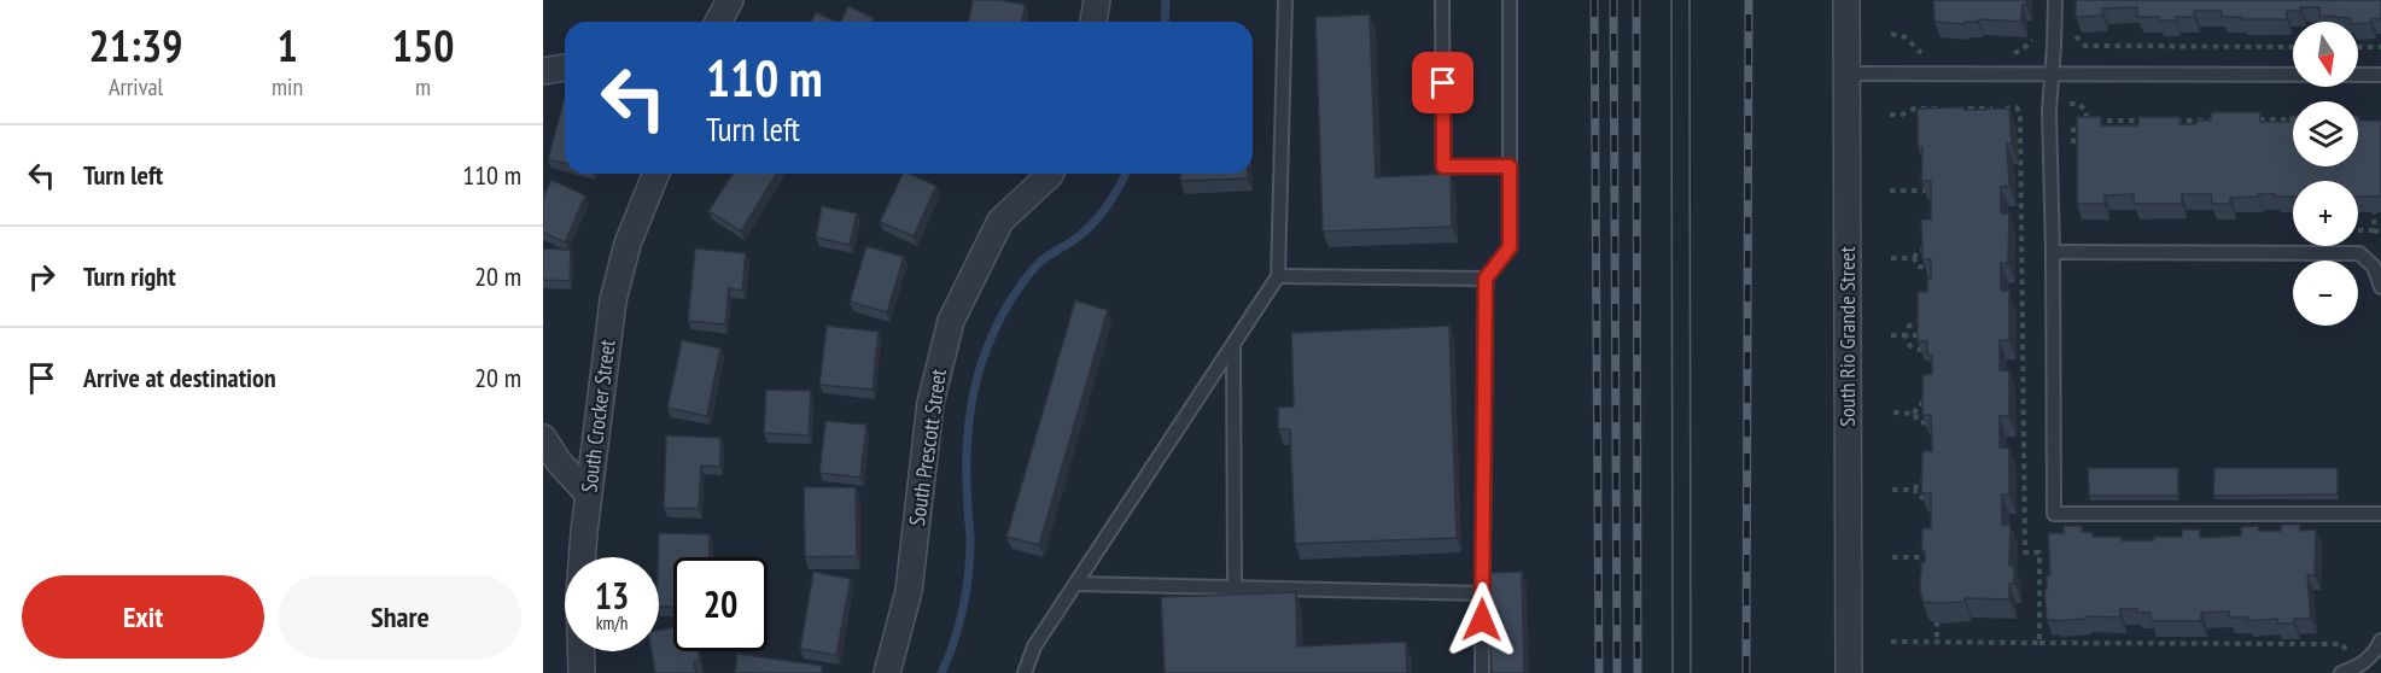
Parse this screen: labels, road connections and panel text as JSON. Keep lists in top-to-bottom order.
{
  "streets": {
    "street": ["South Rio Grande Street", "South Crocker Street", "South Prescott Street"]
  },
  "north": "bottom",
  "page": {
    "eta": [
      "21:39",
      "Arrival",
      "1",
      "min",
      "150",
      "m"
    ],
    "map_buttons": ["+", "−"],
    "turn": ["110 m", "Turn left"],
    "list": [
      {
        "name": "Turn left",
        "value": "110 m"
      },
      {
        "name": "Turn right",
        "value": "20 m"
      },
      {
        "name": "Arrive at destination",
        "value": "20 m"
      }
    ],
    "speed": "13 km/h",
    "limit": "20",
    "buttons": ["Exit", "Share"]
  }
}
